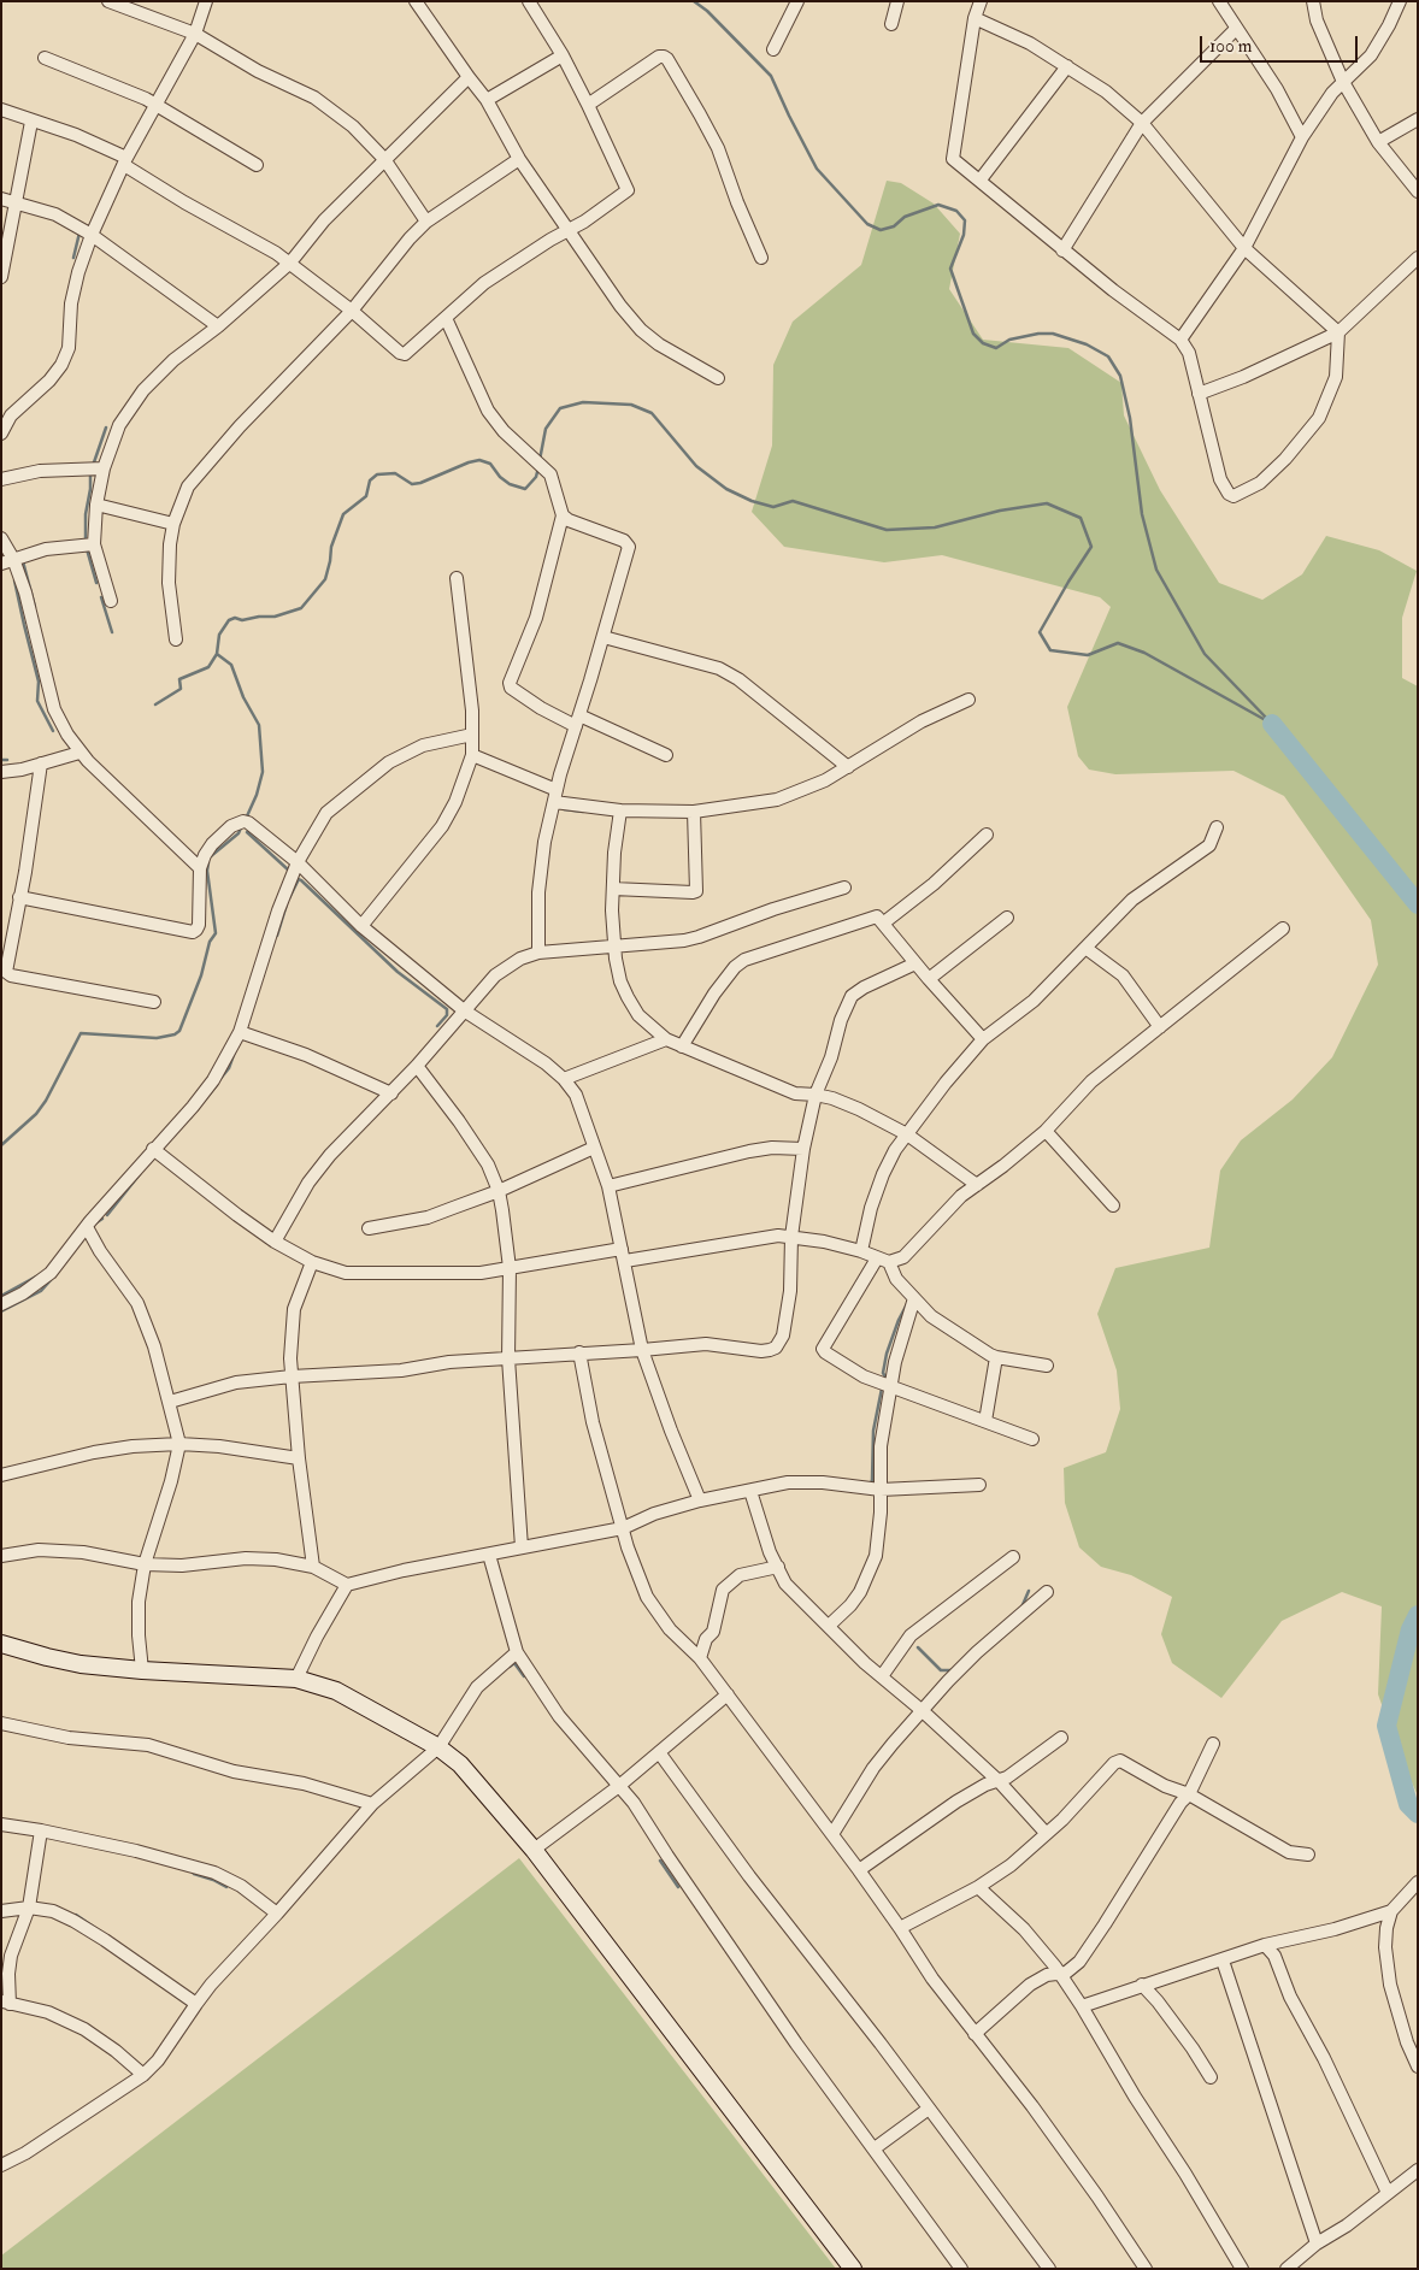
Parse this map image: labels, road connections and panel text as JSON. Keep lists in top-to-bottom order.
{
  "scale_bar": "100 m"
}
